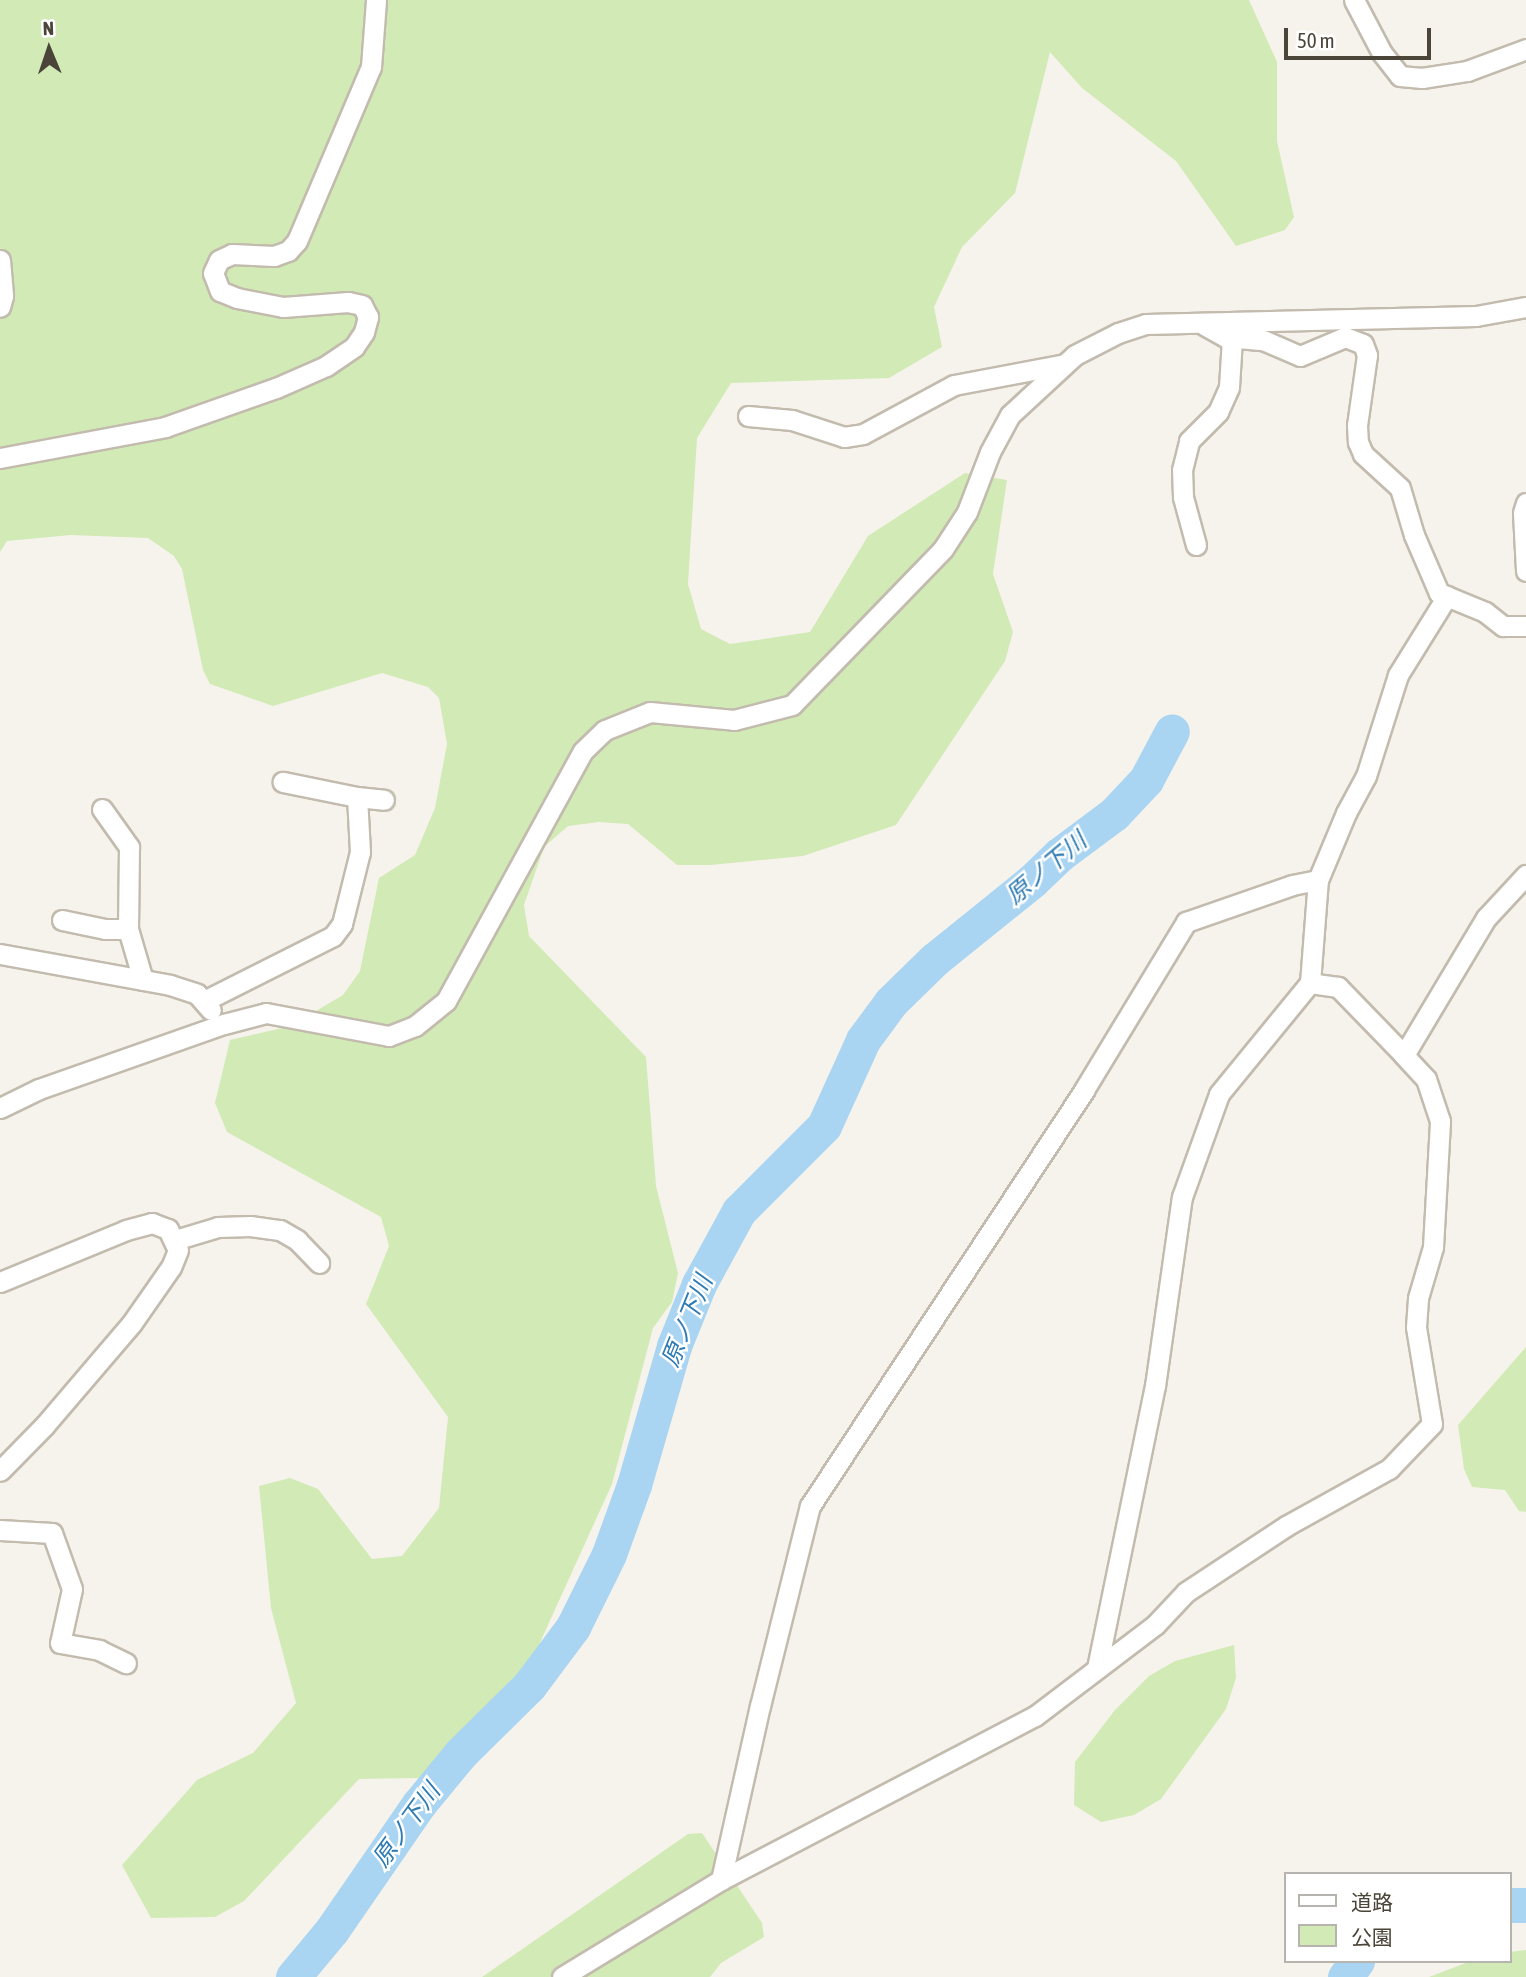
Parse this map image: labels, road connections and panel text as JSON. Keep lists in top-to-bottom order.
{
  "water": ["原ノ下川"],
  "legend": ["道路", "公園"],
  "scale_bar": "50 m",
  "north": "top"
}
